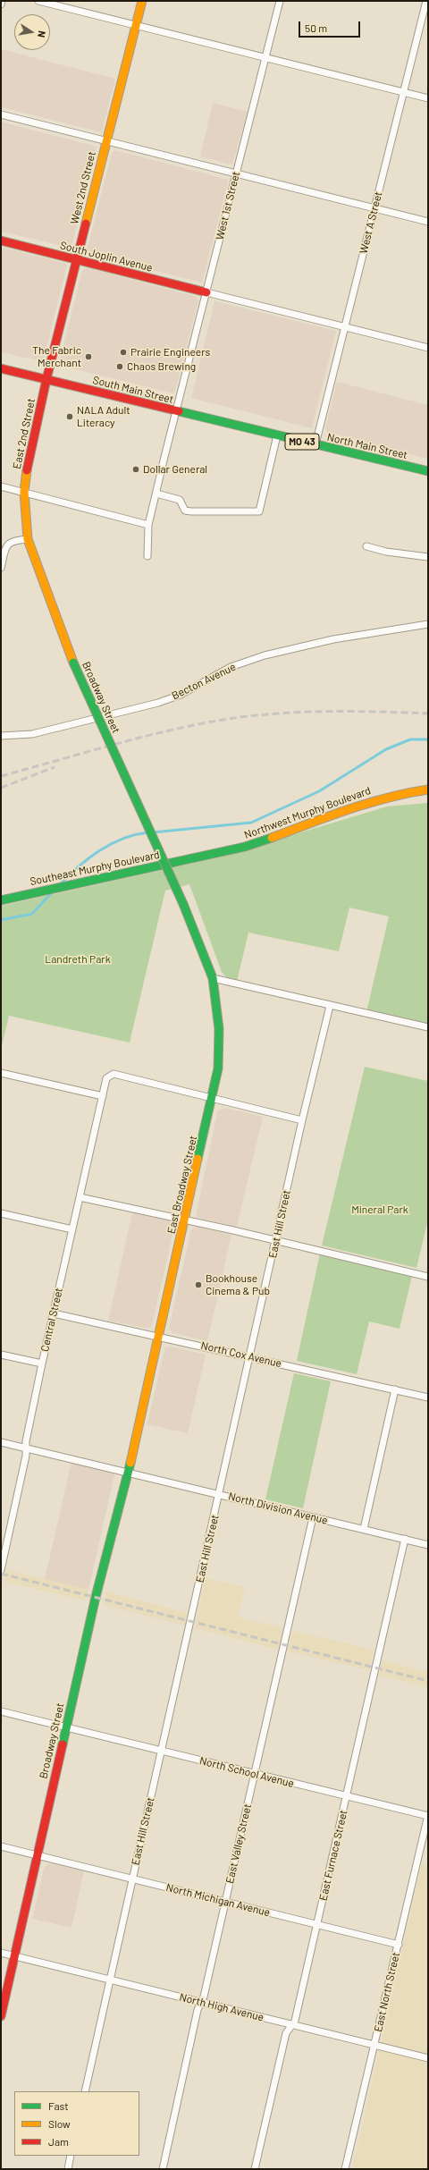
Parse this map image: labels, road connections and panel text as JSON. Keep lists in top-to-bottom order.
{
  "streets": {
    "street": [
      "West 2nd Street",
      "West 1st Street",
      "West A Street",
      "South Joplin Avenue",
      "South Main Street",
      "East 2nd Street",
      "MO 43",
      "North Main Street",
      "Becton Avenue",
      "Broadway Street",
      "Northwest Murphy Boulevard",
      "Southeast Murphy Boulevard",
      "East Broadway Street",
      "East Hill Street",
      "Central Street",
      "North Cox Avenue",
      "North Division Avenue",
      "North School Avenue",
      "East Valley Street",
      "East Furnace Street",
      "North Michigan Avenue",
      "East North Street",
      "North High Avenue"
    ]
  },
  "crossings": [
    ["West 2nd Street", "South Joplin Avenue"],
    ["West 2nd Street", "South Main Street"],
    ["West 2nd Street", "East 2nd Street"],
    ["West 1st Street", "South Joplin Avenue"],
    ["West 1st Street", "South Main Street"],
    ["West 1st Street", "North Main Street"],
    ["West A Street", "North Main Street"],
    ["South Main Street", "East 2nd Street"],
    ["South Main Street", "North Main Street"],
    ["East 2nd Street", "Broadway Street"],
    ["Broadway Street", "East Broadway Street"],
    ["Broadway Street", "North Division Avenue"],
    ["Broadway Street", "North School Avenue"],
    ["Broadway Street", "North Michigan Avenue"],
    ["Broadway Street", "North High Avenue"],
    ["Northwest Murphy Boulevard", "Southeast Murphy Boulevard"],
    ["East Broadway Street", "Central Street"],
    ["East Broadway Street", "North Cox Avenue"],
    ["East Broadway Street", "North Division Avenue"],
    ["East Hill Street", "North Cox Avenue"],
    ["East Hill Street", "North Division Avenue"],
    ["East Hill Street", "North School Avenue"],
    ["East Hill Street", "North Michigan Avenue"],
    ["East Hill Street", "North High Avenue"],
    ["Central Street", "North Cox Avenue"],
    ["Central Street", "North Division Avenue"],
    ["North Division Avenue", "East Valley Street"],
    ["North Division Avenue", "East Furnace Street"],
    ["North School Avenue", "East Valley Street"],
    ["North School Avenue", "East Furnace Street"],
    ["North School Avenue", "East North Street"],
    ["East Valley Street", "North Michigan Avenue"],
    ["East Valley Street", "North High Avenue"],
    ["East Furnace Street", "North Michigan Avenue"],
    ["East Furnace Street", "North High Avenue"],
    ["North Michigan Avenue", "East North Street"],
    ["East North Street", "North High Avenue"]
  ],
  "parks": ["Landreth Park", "Mineral Park"],
  "places": [
    "Prairie Engineers",
    "The Fabric Merchant",
    "Chaos Brewing",
    "NALA Adult Literacy",
    "Dollar General",
    "Bookhouse Cinema & Pub"
  ],
  "legend": ["Fast", "Slow", "Jam"],
  "scale_bar": "50 m",
  "north": "right"
}
